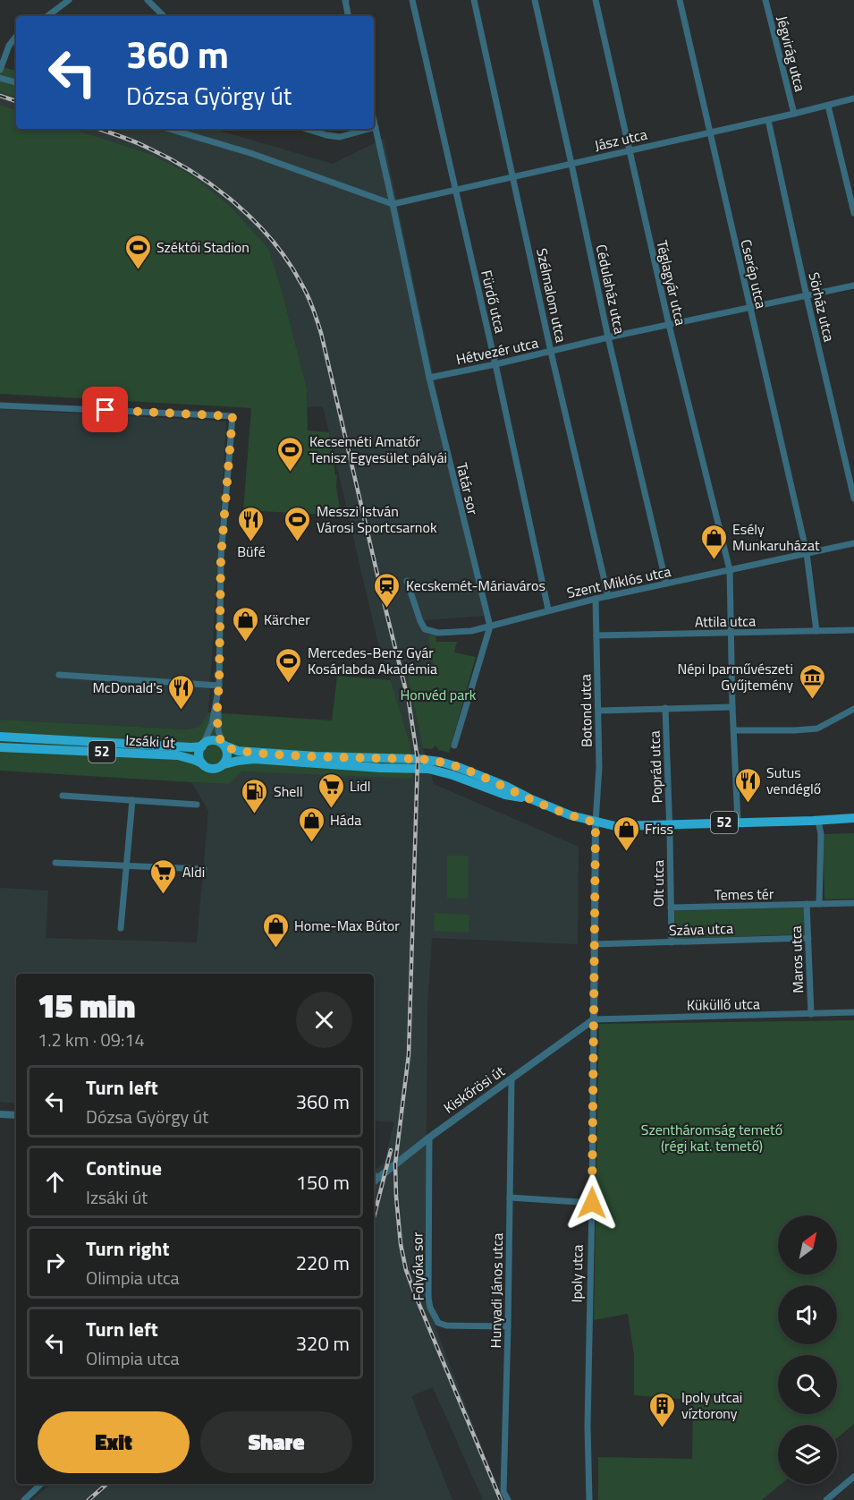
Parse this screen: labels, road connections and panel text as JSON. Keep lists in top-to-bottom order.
{
  "streets": {
    "main road": ["Izsáki út", "52"],
    "street": [
      "Jégvirág utca",
      "Jász utca",
      "Cserép utca",
      "Téglagyár utca",
      "Cédulaház utca",
      "Szélmalom utca",
      "Fürdő utca",
      "Sörház utca",
      "Hétvezér utca",
      "Tatár sor",
      "Szent Miklós utca",
      "Attila utca",
      "Botond utca",
      "Poprád utca",
      "Olt utca",
      "Temes tér",
      "Száva utca",
      "Maros utca",
      "Küküllő utca",
      "Kiskőrösi út",
      "Folyóka sor",
      "Ipoly utca",
      "Hunyadi János utca"
    ]
  },
  "crossings": [
    ["Jégvirág utca", "Jász utca"],
    ["Jász utca", "Cserép utca"],
    ["Jász utca", "Téglagyár utca"],
    ["Jász utca", "Cédulaház utca"],
    ["Jász utca", "Szélmalom utca"],
    ["Jász utca", "Fürdő utca"],
    ["Jász utca", "Sörház utca"],
    ["Jász utca", "Tatár sor"],
    ["Cserép utca", "Hétvezér utca"],
    ["Cserép utca", "Szent Miklós utca"],
    ["Cserép utca", "Attila utca"],
    ["Téglagyár utca", "Hétvezér utca"],
    ["Téglagyár utca", "Szent Miklós utca"],
    ["Téglagyár utca", "Attila utca"],
    ["Téglagyár utca", "52"],
    ["Cédulaház utca", "Hétvezér utca"],
    ["Cédulaház utca", "Szent Miklós utca"],
    ["Szélmalom utca", "Hétvezér utca"],
    ["Szélmalom utca", "Szent Miklós utca"],
    ["Fürdő utca", "Hétvezér utca"],
    ["Fürdő utca", "Szent Miklós utca"],
    ["Sörház utca", "Hétvezér utca"],
    ["Hétvezér utca", "Tatár sor"],
    ["Tatár sor", "Szent Miklós utca"],
    ["Szent Miklós utca", "Botond utca"],
    ["Attila utca", "Botond utca"],
    ["Botond utca", "52"],
    ["Botond utca", "Ipoly utca"],
    ["Izsáki út", "52"],
    ["52", "Poprád utca"],
    ["52", "Olt utca"],
    ["52", "Ipoly utca"],
    ["Poprád utca", "Olt utca"],
    ["Olt utca", "Temes tér"],
    ["Olt utca", "Száva utca"],
    ["Temes tér", "Maros utca"],
    ["Száva utca", "Maros utca"],
    ["Száva utca", "Ipoly utca"],
    ["Maros utca", "Küküllő utca"],
    ["Küküllő utca", "Kiskőrösi út"],
    ["Küküllő utca", "Ipoly utca"],
    ["Kiskőrösi út", "Folyóka sor"],
    ["Kiskőrösi út", "Ipoly utca"],
    ["Kiskőrösi út", "Hunyadi János utca"],
    ["Folyóka sor", "Hunyadi János utca"]
  ],
  "parks": ["Honvéd park", "Szentháromság temető (régi kat. temető)"],
  "places": {
    "sports": [
      "Széktói Stadion",
      "Kecseméti Amatőr Tenisz Egyesület pályái",
      "Messzi István Városi Sportcsarnok",
      "Mercedes-Benz Gyár Kosárlabda Akadémia"
    ],
    "restaurant": ["Büfé", "McDonald's", "Sutus vendéglő"],
    "shop": [
      "Esély Munkaruházat",
      "Kärcher",
      "Háda",
      "Friss",
      "Home-Max Bútor"
    ],
    "station": ["Kecskemét-Máriaváros"],
    "museum": ["Népi Iparművészeti Gyűjtemény"],
    "supermarket": ["Lidl", "Aldi"],
    "fuel station": ["Shell"],
    "building": ["Ipoly utcai víztorony"]
  },
  "north": "top right",
  "page": {
    "turn": ["360 m", "Dózsa György út"],
    "heading": ["15 min", "1.2 km · 09:14"],
    "list": [
      {
        "name": "Turn left",
        "note": "Dózsa György út",
        "value": "360 m"
      },
      {
        "name": "Continue",
        "note": "Izsáki út",
        "value": "150 m"
      },
      {
        "name": "Turn right",
        "note": "Olimpia utca",
        "value": "220 m"
      },
      {
        "name": "Turn left",
        "note": "Olimpia utca",
        "value": "320 m"
      }
    ],
    "buttons": ["Exit", "Share"]
  }
}
